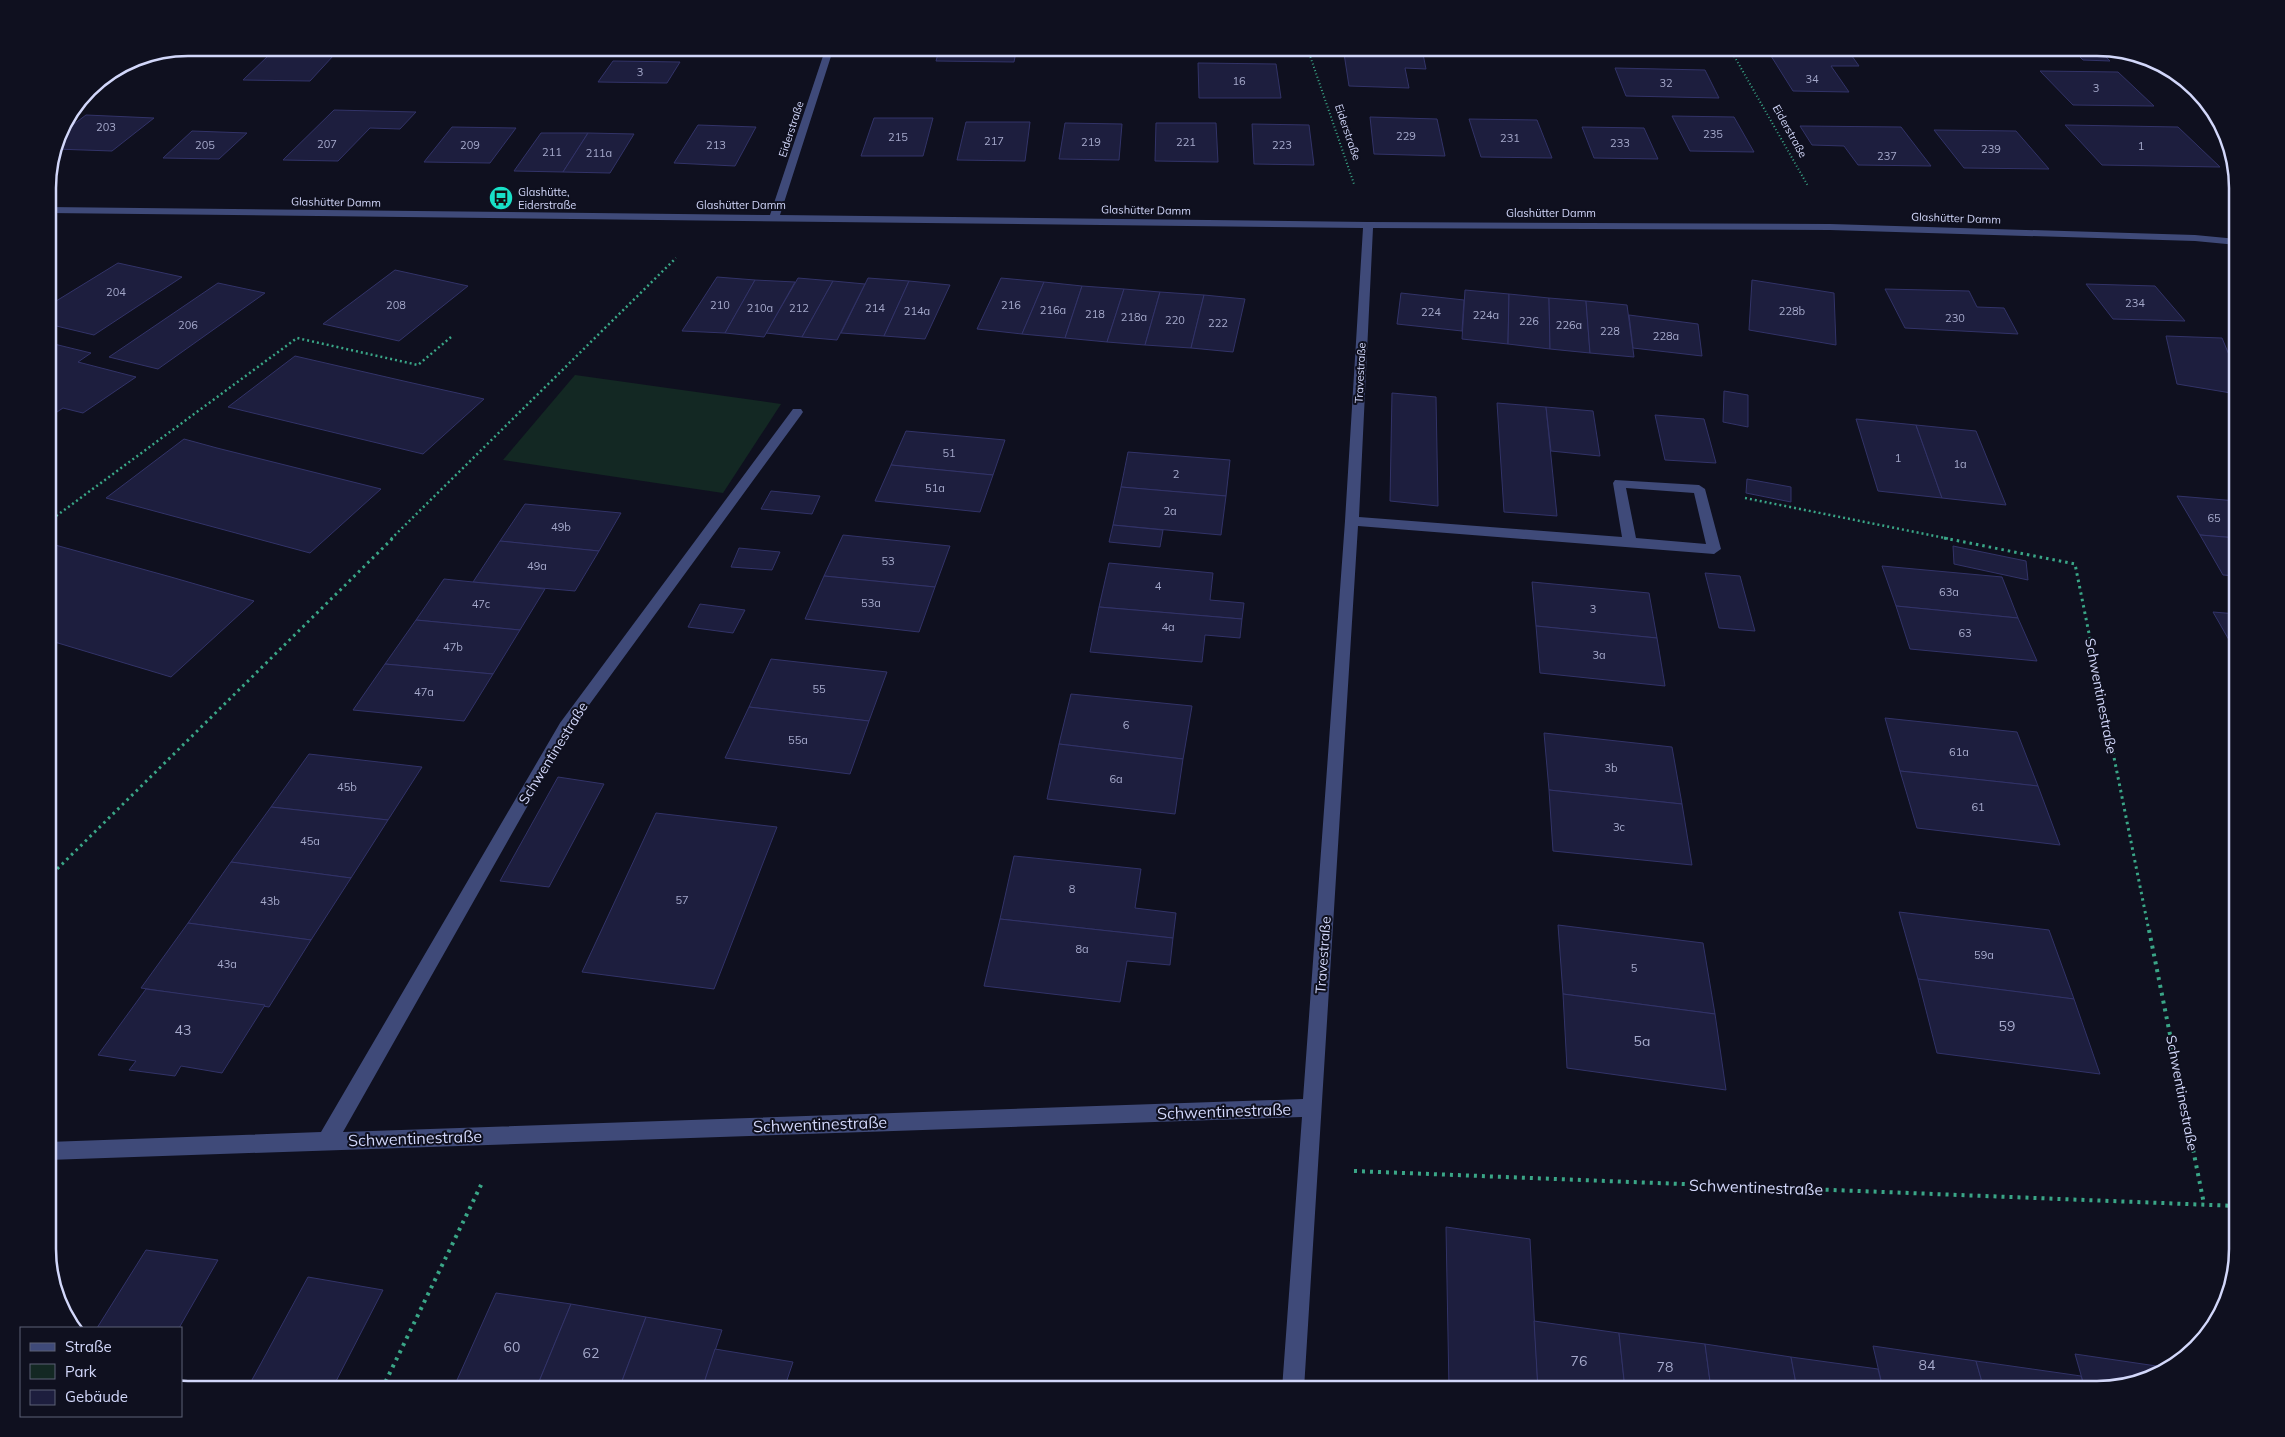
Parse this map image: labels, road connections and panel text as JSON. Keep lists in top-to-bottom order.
{
  "streets": {
    "street": [
      "Eiderstraße",
      "Glashütter Damm",
      "Travestraße",
      "Schwentinestraße"
    ]
  },
  "crossings": [
    ["Eiderstraße", "Glashütter Damm"],
    ["Eiderstraße", "Travestraße"],
    ["Glashütter Damm", "Travestraße"],
    ["Travestraße", "Schwentinestraße"]
  ],
  "places": {
    "bus stop": ["Glashütte, Eiderstraße"]
  },
  "house_numbers": [
    "3",
    "34",
    "16",
    "32",
    "3",
    "203",
    "235",
    "229",
    "215",
    "231",
    "217",
    "219",
    "221",
    "233",
    "207",
    "205",
    "209",
    "213",
    "223",
    "1",
    "239",
    "211",
    "211a",
    "237",
    "204",
    "234",
    "208",
    "210",
    "216",
    "210a",
    "212",
    "214",
    "216a",
    "214a",
    "228b",
    "224",
    "218",
    "224a",
    "218a",
    "230",
    "220",
    "226",
    "222",
    "206",
    "226a",
    "228",
    "228a",
    "51",
    "1",
    "1a",
    "2",
    "51a",
    "2a",
    "65",
    "49b",
    "53",
    "49a",
    "4",
    "63a",
    "53a",
    "47c",
    "3",
    "4a",
    "63",
    "47b",
    "3a",
    "55",
    "47a",
    "6",
    "55a",
    "61a",
    "3b",
    "6a",
    "45b",
    "61",
    "3c",
    "45a",
    "8",
    "57",
    "43b",
    "8a",
    "59a",
    "43a",
    "5",
    "59",
    "43",
    "5a",
    "60",
    "62",
    "76",
    "84",
    "78"
  ],
  "legend": ["Straße", "Park", "Gebäude"]
}
